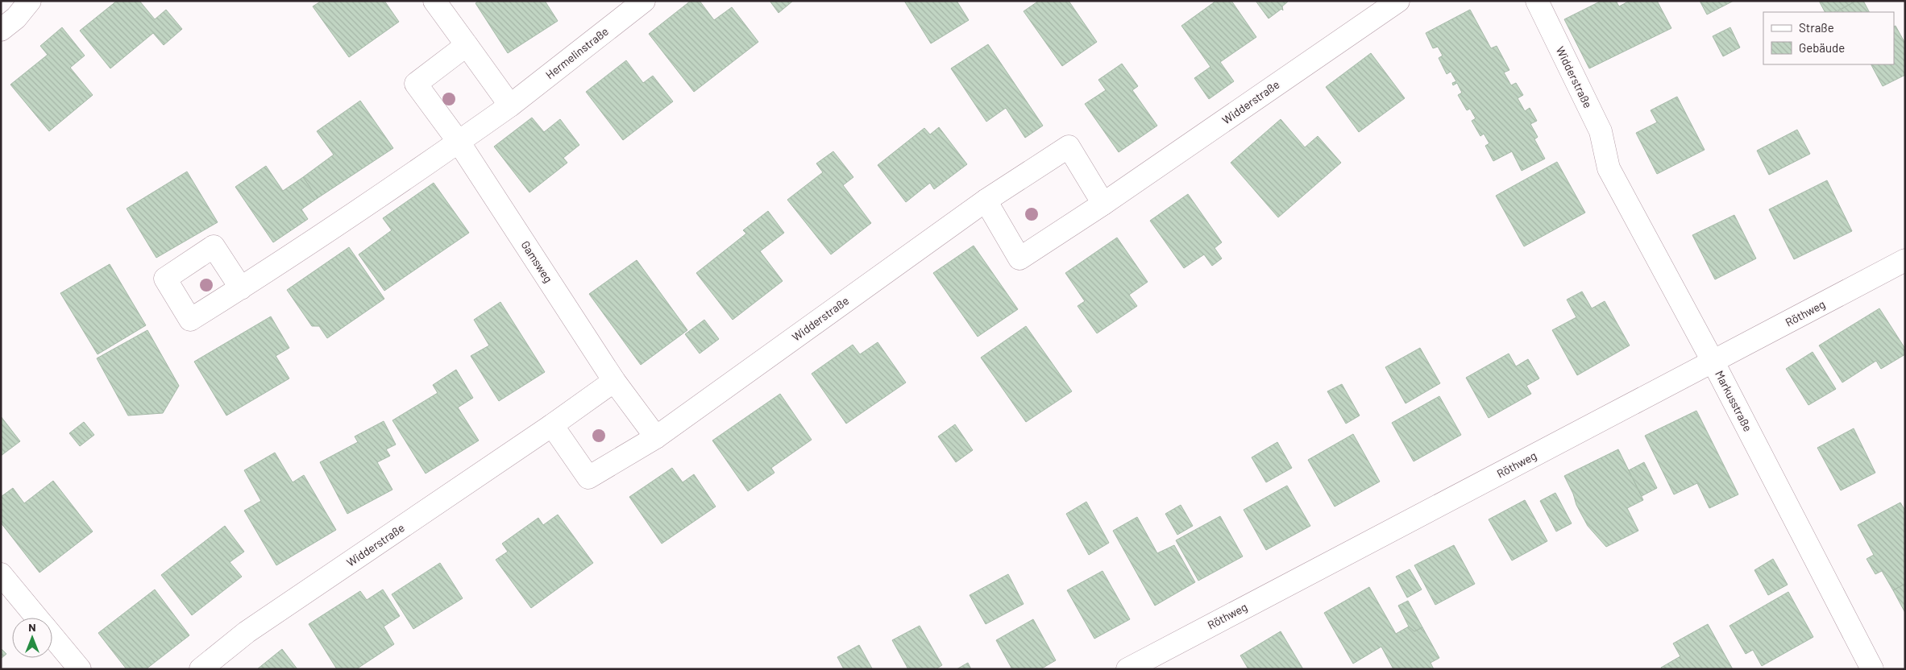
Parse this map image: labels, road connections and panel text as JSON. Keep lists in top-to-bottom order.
{
  "streets": {
    "street": [
      "Hermelinstraße",
      "Widderstraße",
      "Gamsweg",
      "Röthweg",
      "Markusstraße"
    ]
  },
  "crossings": [
    ["Widderstraße", "Gamsweg"],
    ["Widderstraße", "Markusstraße"],
    ["Röthweg", "Markusstraße"]
  ],
  "legend": ["Straße", "Gebäude"],
  "north": "top"
}
